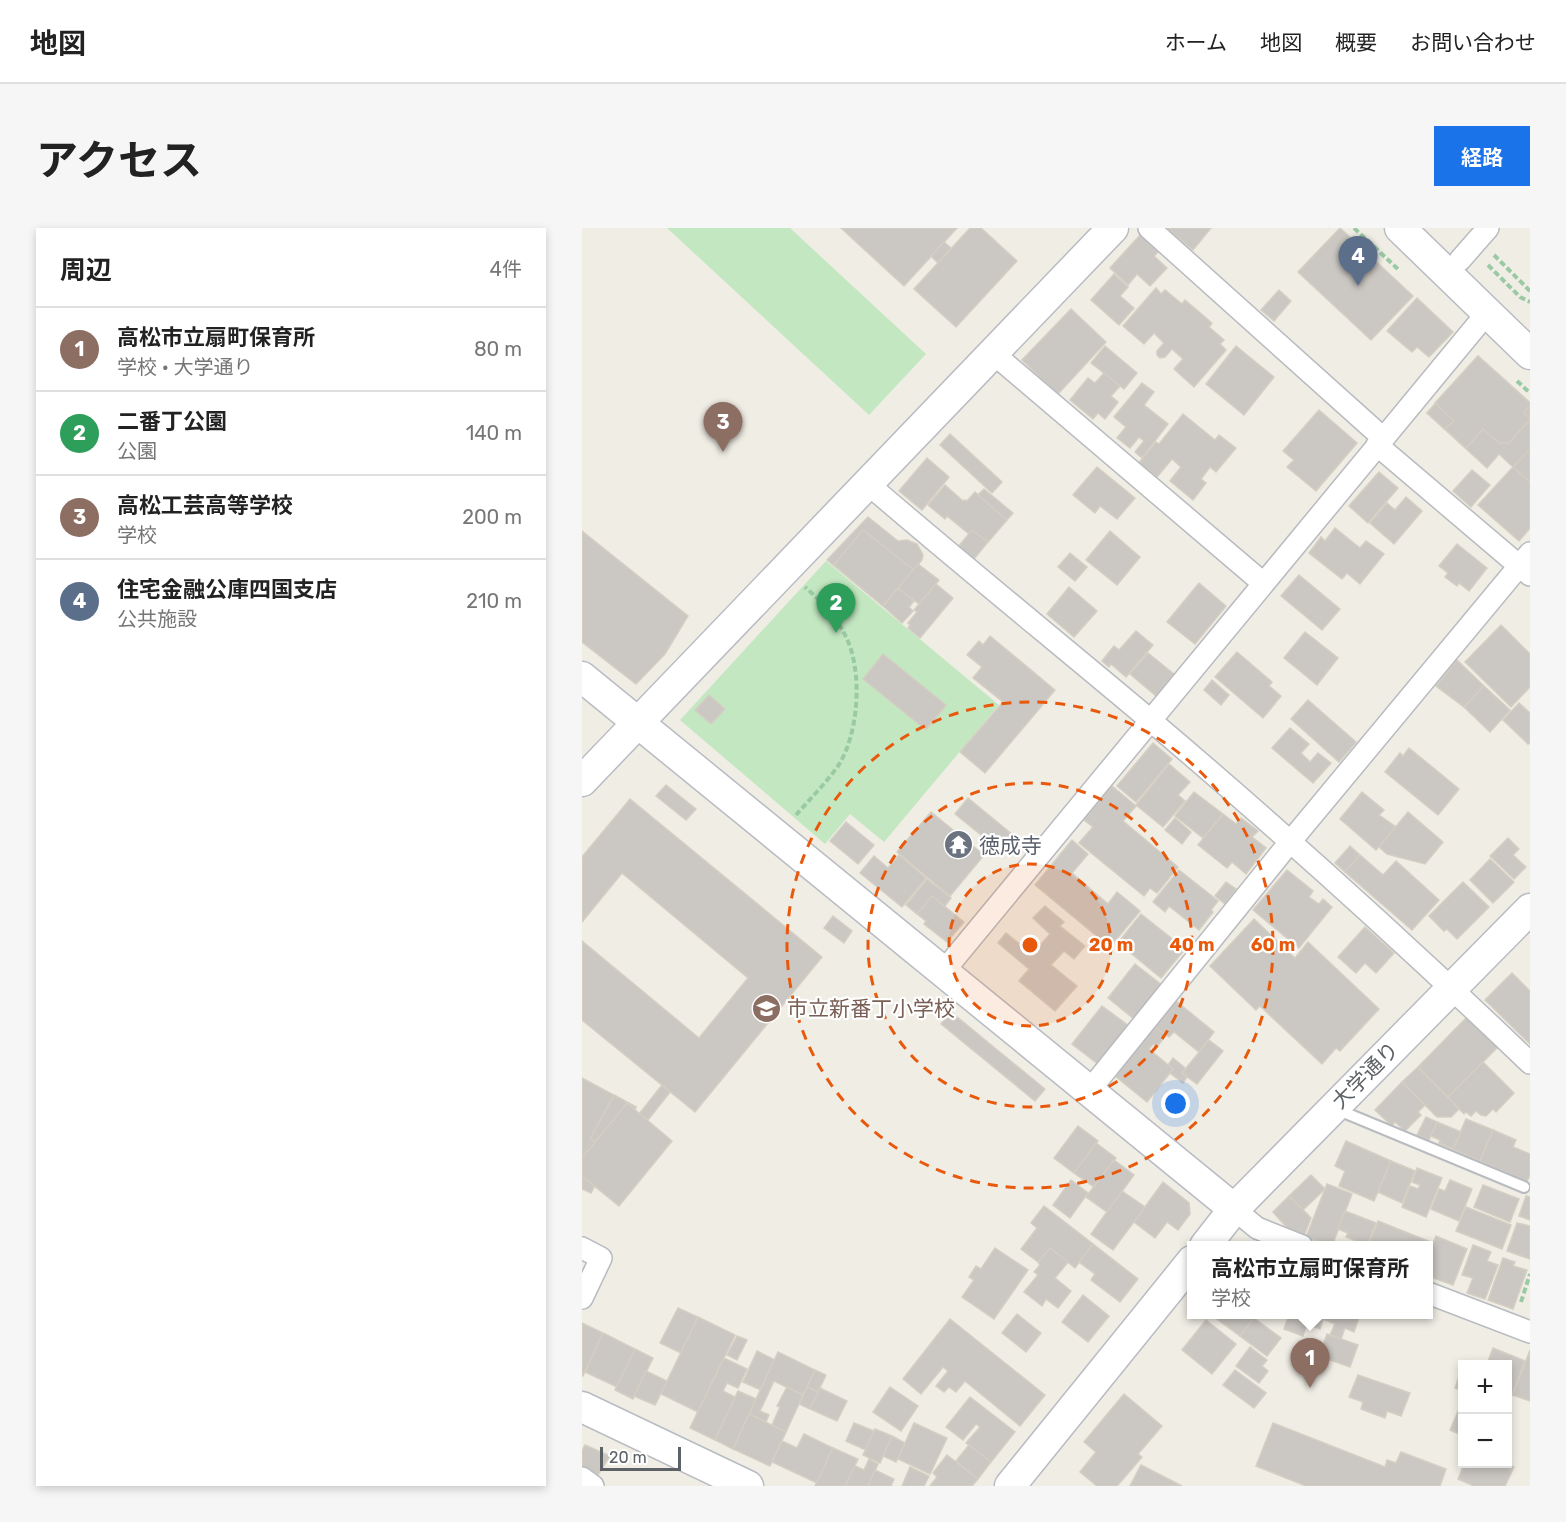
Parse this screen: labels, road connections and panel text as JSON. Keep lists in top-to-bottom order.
{
  "streets": {
    "street": ["大学通り"]
  },
  "places": {
    "temple": ["徳成寺"],
    "school or university": ["市立新番丁小学校"]
  },
  "scale_bar": "20 m",
  "page": {
    "header": "地図",
    "nav": [
      "ホーム",
      "地図",
      "概要",
      "お問い合わせ"
    ],
    "title": "アクセス",
    "buttons": "経路",
    "heading": ["周辺", "4件"],
    "pins": [
      "4",
      "3",
      "2",
      "1"
    ],
    "list": [
      {
        "mark": "1",
        "name": "高松市立扇町保育所",
        "note": "学校 · 大学通り",
        "value": "80 m"
      },
      {
        "mark": "2",
        "name": "二番丁公園",
        "note": "公園",
        "value": "140 m"
      },
      {
        "mark": "3",
        "name": "高松工芸高等学校",
        "note": "学校",
        "value": "200 m"
      },
      {
        "mark": "4",
        "name": "住宅金融公庫四国支店",
        "note": "公共施設",
        "value": "210 m"
      }
    ],
    "popup": ["高松市立扇町保育所", "学校"],
    "map_buttons": ["+", "−"],
    "scale": "20 m"
  },
  "rings": ["20 m", "40 m", "60 m"]
}
